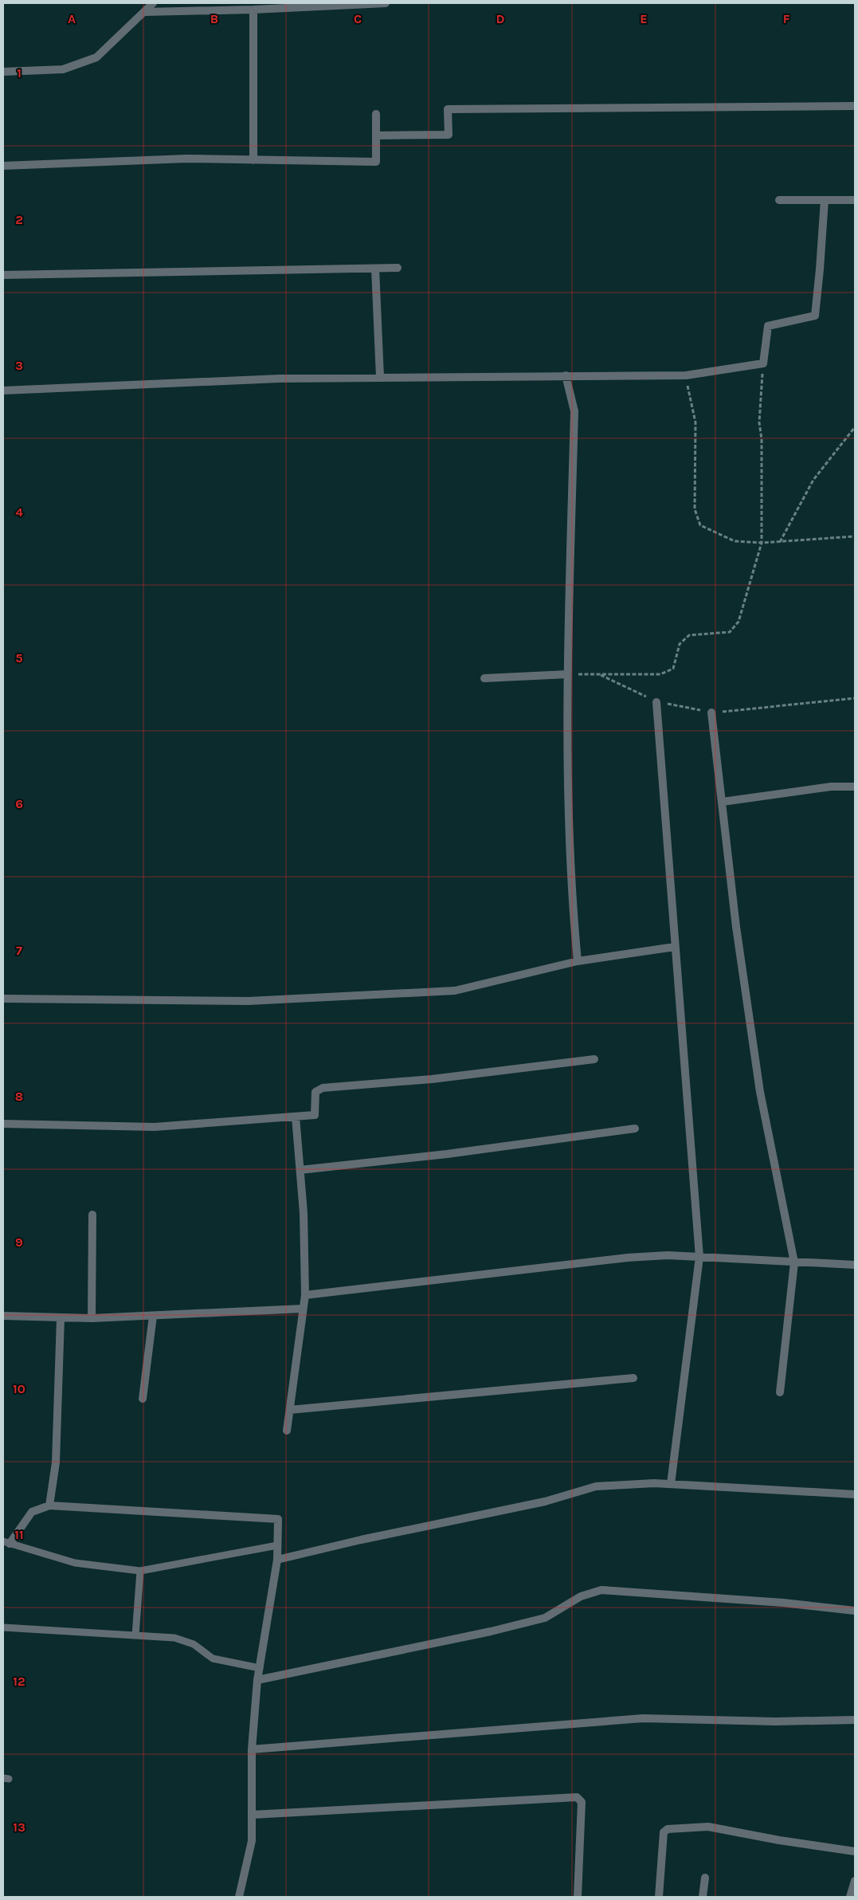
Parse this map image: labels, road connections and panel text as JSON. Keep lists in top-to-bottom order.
{
  "grid": {
    "columns": [
      "A",
      "B",
      "C",
      "D",
      "E",
      "F"
    ],
    "rows": [
      "1",
      "2",
      "3",
      "4",
      "5",
      "6",
      "7",
      "8",
      "9",
      "10",
      "11",
      "12",
      "13"
    ]
  }
}
